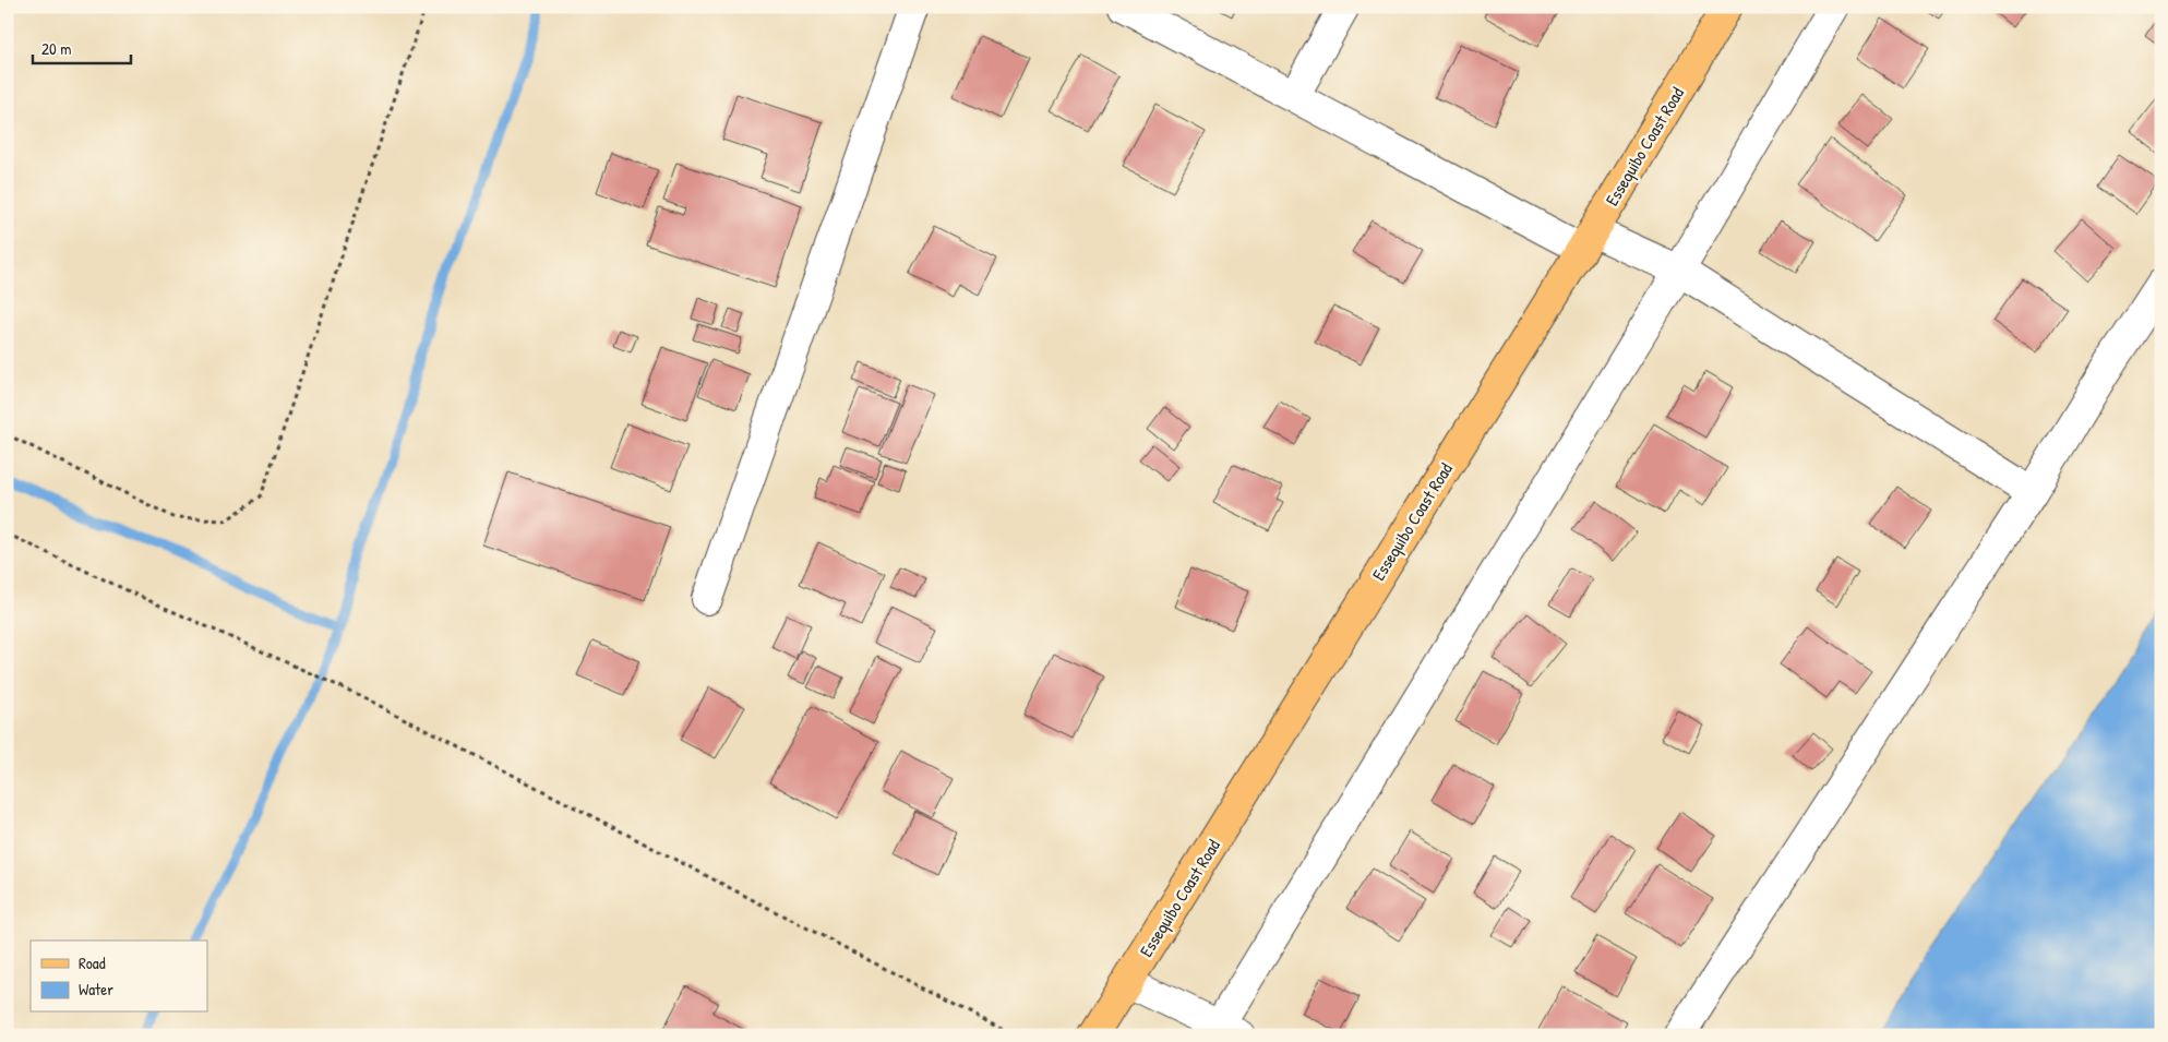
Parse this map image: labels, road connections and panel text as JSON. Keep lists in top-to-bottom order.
{
  "streets": {
    "main road": ["Essequibo Coast Road"]
  },
  "legend": ["Road", "Water"],
  "scale_bar": "20 m"
}
